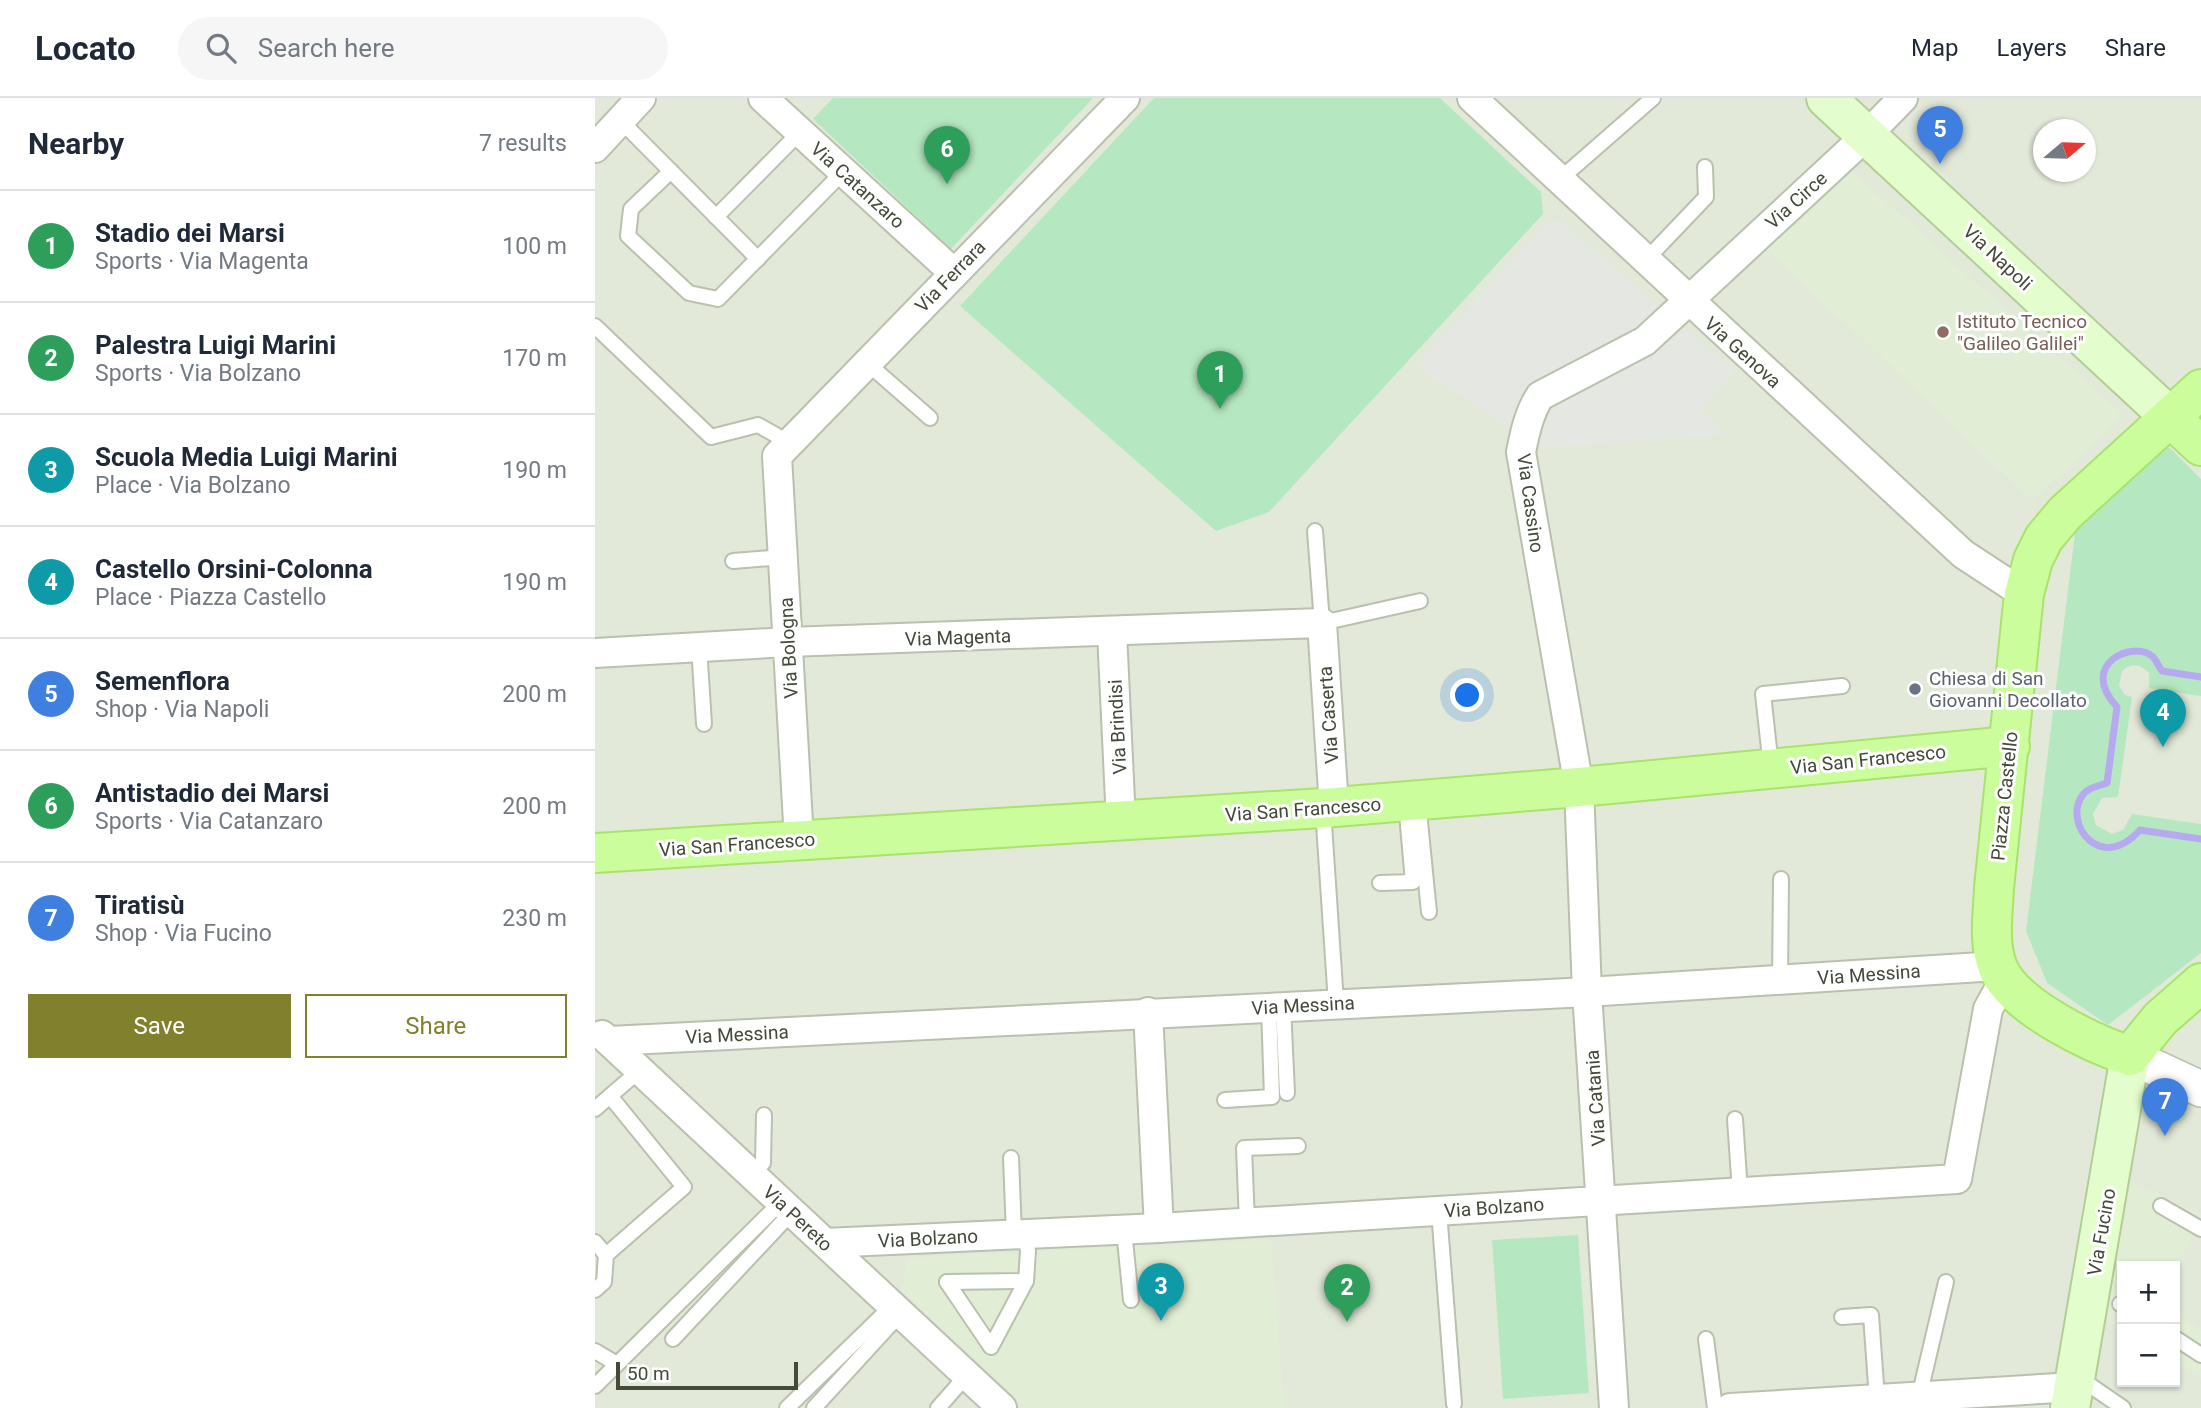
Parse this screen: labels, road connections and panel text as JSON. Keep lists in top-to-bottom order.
{
  "streets": {
    "main road": [
      "Via Napoli",
      "Via San Francesco",
      "Piazza Castello",
      "Via Fucino"
    ],
    "street": [
      "Via Catanzaro",
      "Via Circe",
      "Via Ferrara",
      "Via Genova",
      "Via Cassino",
      "Via Magenta",
      "Via Bologna",
      "Via Caserta",
      "Via Brindisi",
      "Via Messina",
      "Via Catania",
      "Via Bolzano",
      "Via Pereto"
    ]
  },
  "crossings": [
    ["Via Catanzaro", "Via Ferrara"],
    ["Via Circe", "Via Napoli"],
    ["Via Circe", "Via Genova"],
    ["Via Circe", "Via Cassino"],
    ["Via Napoli", "Piazza Castello"],
    ["Via Ferrara", "Via Bologna"],
    ["Via Genova", "Via Cassino"],
    ["Via Genova", "Piazza Castello"],
    ["Via Cassino", "Via San Francesco"],
    ["Via Cassino", "Via Catania"],
    ["Via Magenta", "Via Bologna"],
    ["Via Magenta", "Via Caserta"],
    ["Via Magenta", "Via Brindisi"],
    ["Via Bologna", "Via San Francesco"],
    ["Via Caserta", "Via San Francesco"],
    ["Via Brindisi", "Via San Francesco"],
    ["Via San Francesco", "Piazza Castello"],
    ["Via San Francesco", "Via Catania"],
    ["Piazza Castello", "Via Messina"],
    ["Piazza Castello", "Via Bolzano"],
    ["Via Messina", "Via Catania"],
    ["Via Messina", "Via Bolzano"],
    ["Via Messina", "Via Pereto"],
    ["Via Catania", "Via Bolzano"],
    ["Via Bolzano", "Via Pereto"]
  ],
  "places": ["Istituto Tecnico \"Galileo Galilei\"", "Chiesa di San Giovanni Decollato"],
  "scale_bar": "50 m",
  "north": "right",
  "page": {
    "header": "Locato",
    "search": "Search here",
    "nav": ["Map", "Layers", "Share"],
    "heading": ["Nearby", "7 results"],
    "pins": [
      "5",
      "6",
      "1",
      "4",
      "7",
      "3",
      "2"
    ],
    "list": [
      {
        "mark": "1",
        "name": "Stadio dei Marsi",
        "note": "Sports · Via Magenta",
        "value": "100 m"
      },
      {
        "mark": "2",
        "name": "Palestra Luigi Marini",
        "note": "Sports · Via Bolzano",
        "value": "170 m"
      },
      {
        "mark": "3",
        "name": "Scuola Media Luigi Marini",
        "note": "Place · Via Bolzano",
        "value": "190 m"
      },
      {
        "mark": "4",
        "name": "Castello Orsini-Colonna",
        "note": "Place · Piazza Castello",
        "value": "190 m"
      },
      {
        "mark": "5",
        "name": "Semenflora",
        "note": "Shop · Via Napoli",
        "value": "200 m"
      },
      {
        "mark": "6",
        "name": "Antistadio dei Marsi",
        "note": "Sports · Via Catanzaro",
        "value": "200 m"
      },
      {
        "mark": "7",
        "name": "Tiratisù",
        "note": "Shop · Via Fucino",
        "value": "230 m"
      }
    ],
    "buttons": ["Save", "Share"],
    "map_buttons": ["+", "−"],
    "scale": "50 m"
  }
}
